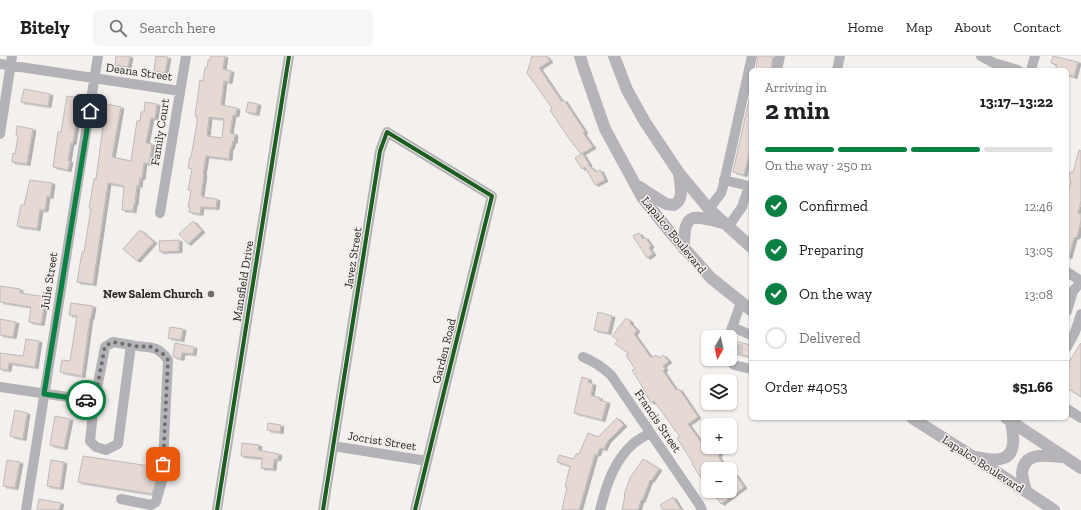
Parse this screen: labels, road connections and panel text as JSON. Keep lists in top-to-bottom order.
{
  "streets": {
    "main road": ["Lapalco Boulevard"],
    "street": [
      "Deana Street",
      "Family Court",
      "Javez Street",
      "Julie Street",
      "Mansfield Drive",
      "Garden Road",
      "Francis Street",
      "Jocrist Street"
    ]
  },
  "crossings": [
    ["Deana Street", "Family Court"],
    ["Deana Street", "Julie Street"],
    ["Javez Street", "Garden Road"],
    ["Javez Street", "Jocrist Street"],
    ["Garden Road", "Jocrist Street"]
  ],
  "places": ["New Salem Church"],
  "north": "bottom",
  "page": {
    "header": "Bitely",
    "search": "Search here",
    "nav": [
      "Home",
      "Map",
      "About",
      "Contact"
    ],
    "heading": ["2 min", "Arriving in", "13:17–13:22"],
    "panel": ["Order #4053", "$51.66"],
    "bar": "On the way · 250 m",
    "list": [
      ["Confirmed", "12:46"],
      ["Preparing", "13:05"],
      ["On the way", "13:08"],
      "Delivered"
    ],
    "map_buttons": ["+", "−"]
  }
}
